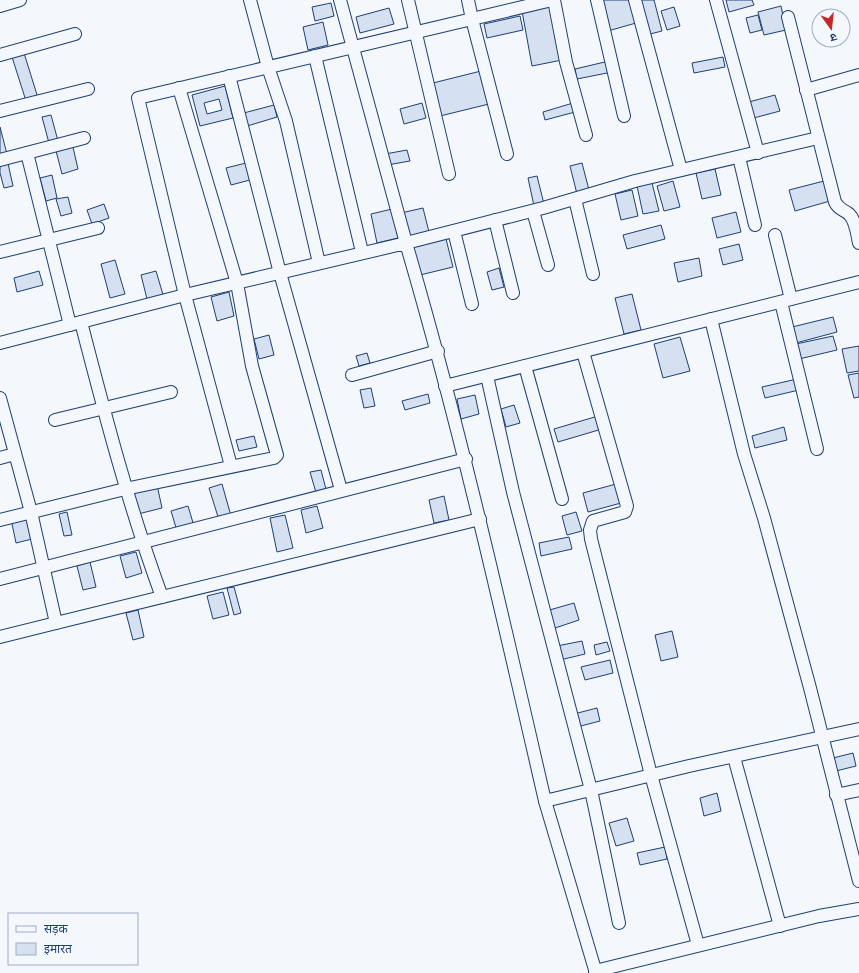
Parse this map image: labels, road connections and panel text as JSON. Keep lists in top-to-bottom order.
{
  "legend": ["सड़क", "इमारत"],
  "north": "bottom"
}
